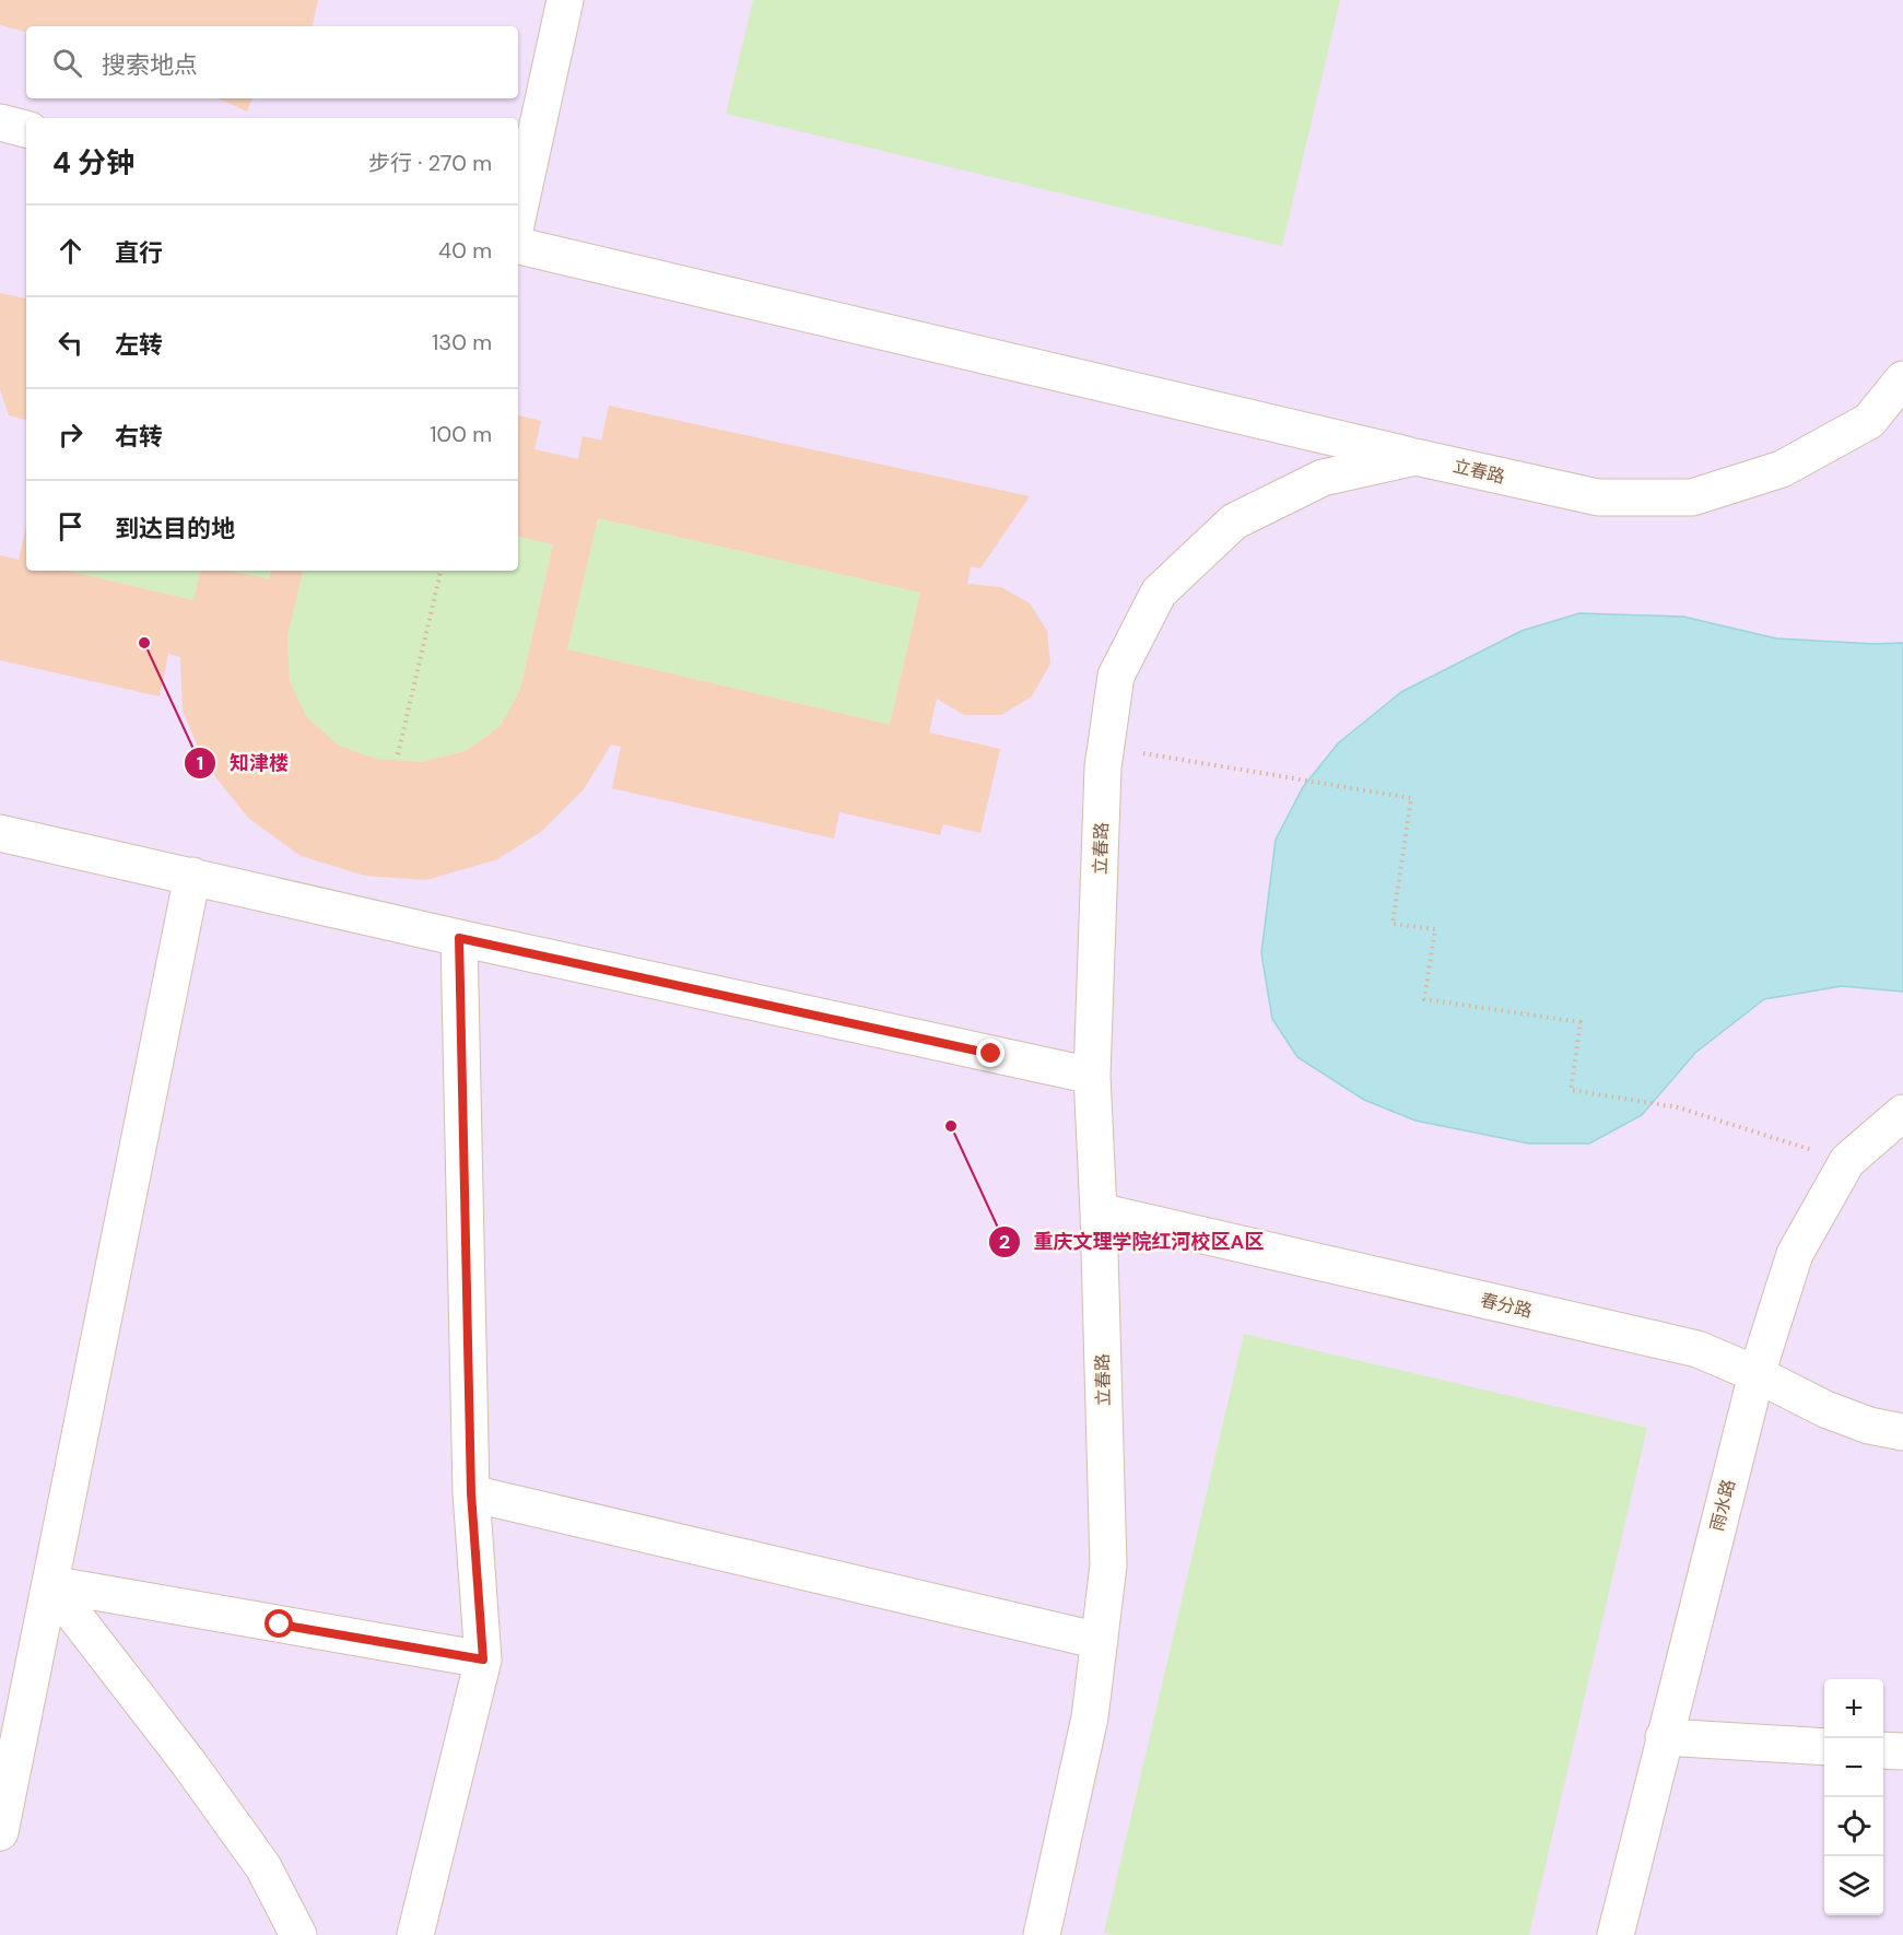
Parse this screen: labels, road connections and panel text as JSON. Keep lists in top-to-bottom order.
{
  "streets": {
    "street": ["立春路", "春分路", "雨水路"]
  },
  "crossings": [
    ["立春路", "春分路"],
    ["春分路", "雨水路"]
  ],
  "places": ["知津楼", "重庆文理学院红河校区A区"],
  "page": {
    "search": "搜索地点",
    "heading": ["4 分钟", "步行 · 270 m"],
    "list": [
      ["直行", "40 m"],
      ["左转", "130 m"],
      ["右转", "100 m"],
      "到达目的地"
    ],
    "map_buttons": ["+", "−"]
  }
}
